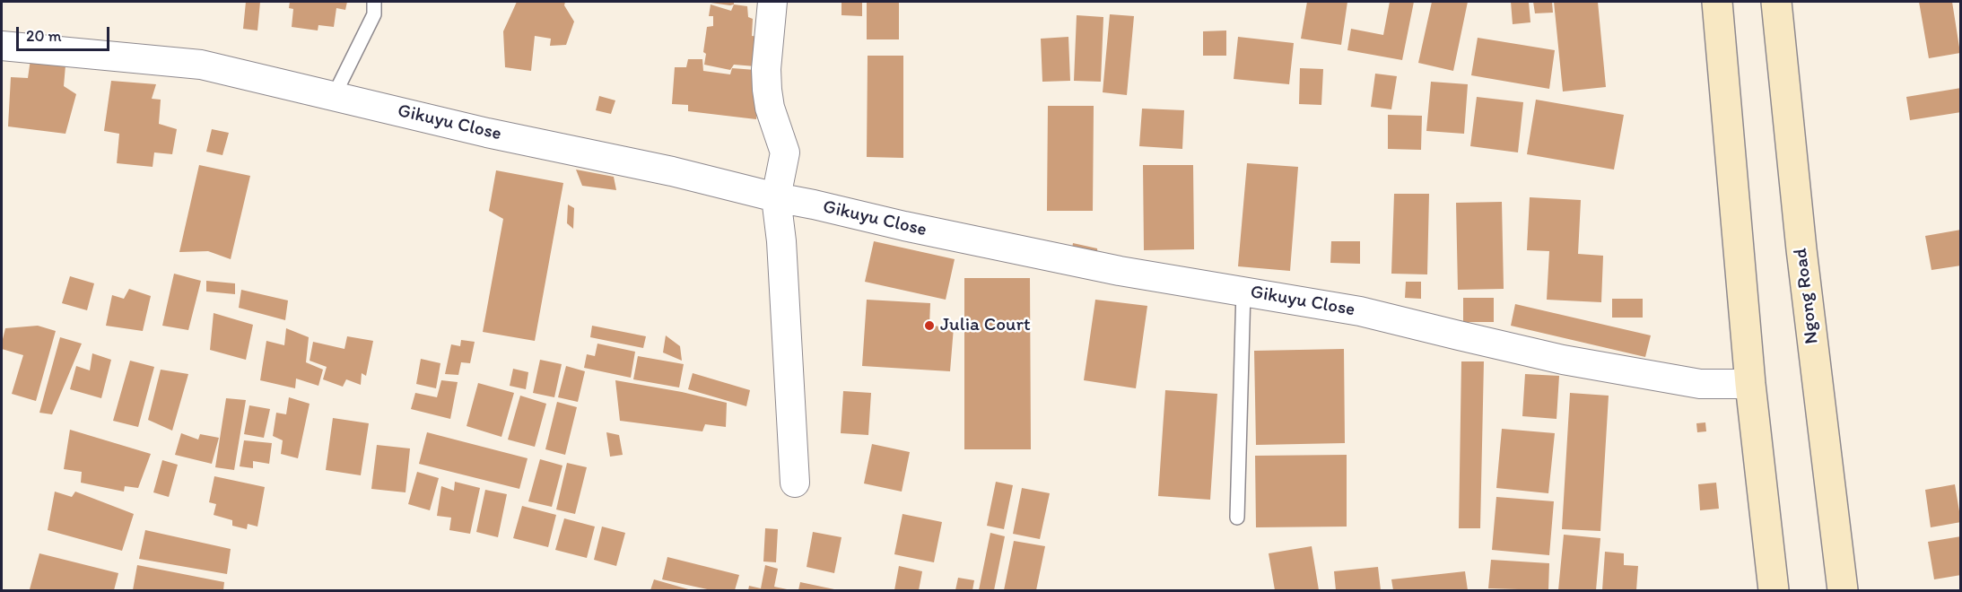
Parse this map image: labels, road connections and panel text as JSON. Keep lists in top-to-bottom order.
{
  "streets": {
    "main road": ["Ngong Road"],
    "street": ["Gikuyu Close"]
  },
  "places": ["Julia Court"],
  "scale_bar": "20 m"
}
